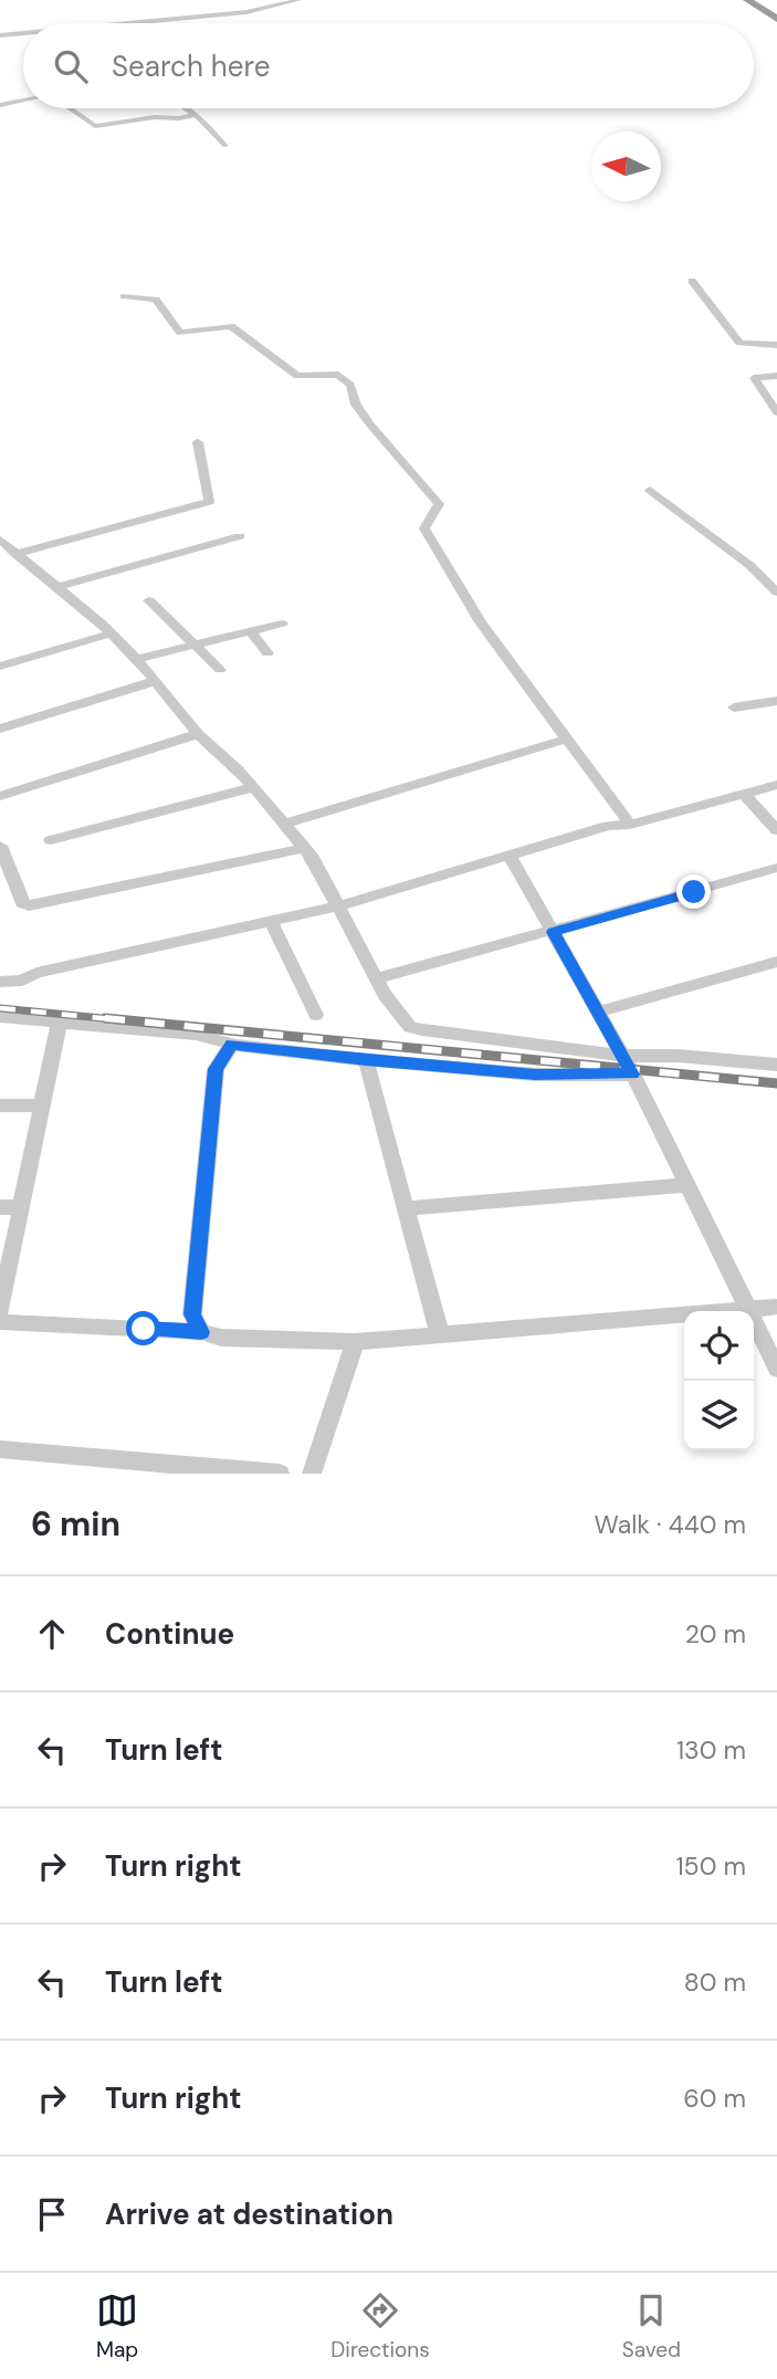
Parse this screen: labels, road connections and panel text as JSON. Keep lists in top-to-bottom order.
{
  "north": "left",
  "page": {
    "search": "Search here",
    "heading": ["6 min", "Walk · 440 m"],
    "list": [
      ["Continue", "20 m"],
      ["Turn left", "130 m"],
      ["Turn right", "150 m"],
      ["Turn left", "80 m"],
      ["Turn right", "60 m"],
      "Arrive at destination"
    ],
    "nav": ["Map", "Directions", "Saved"]
  }
}
